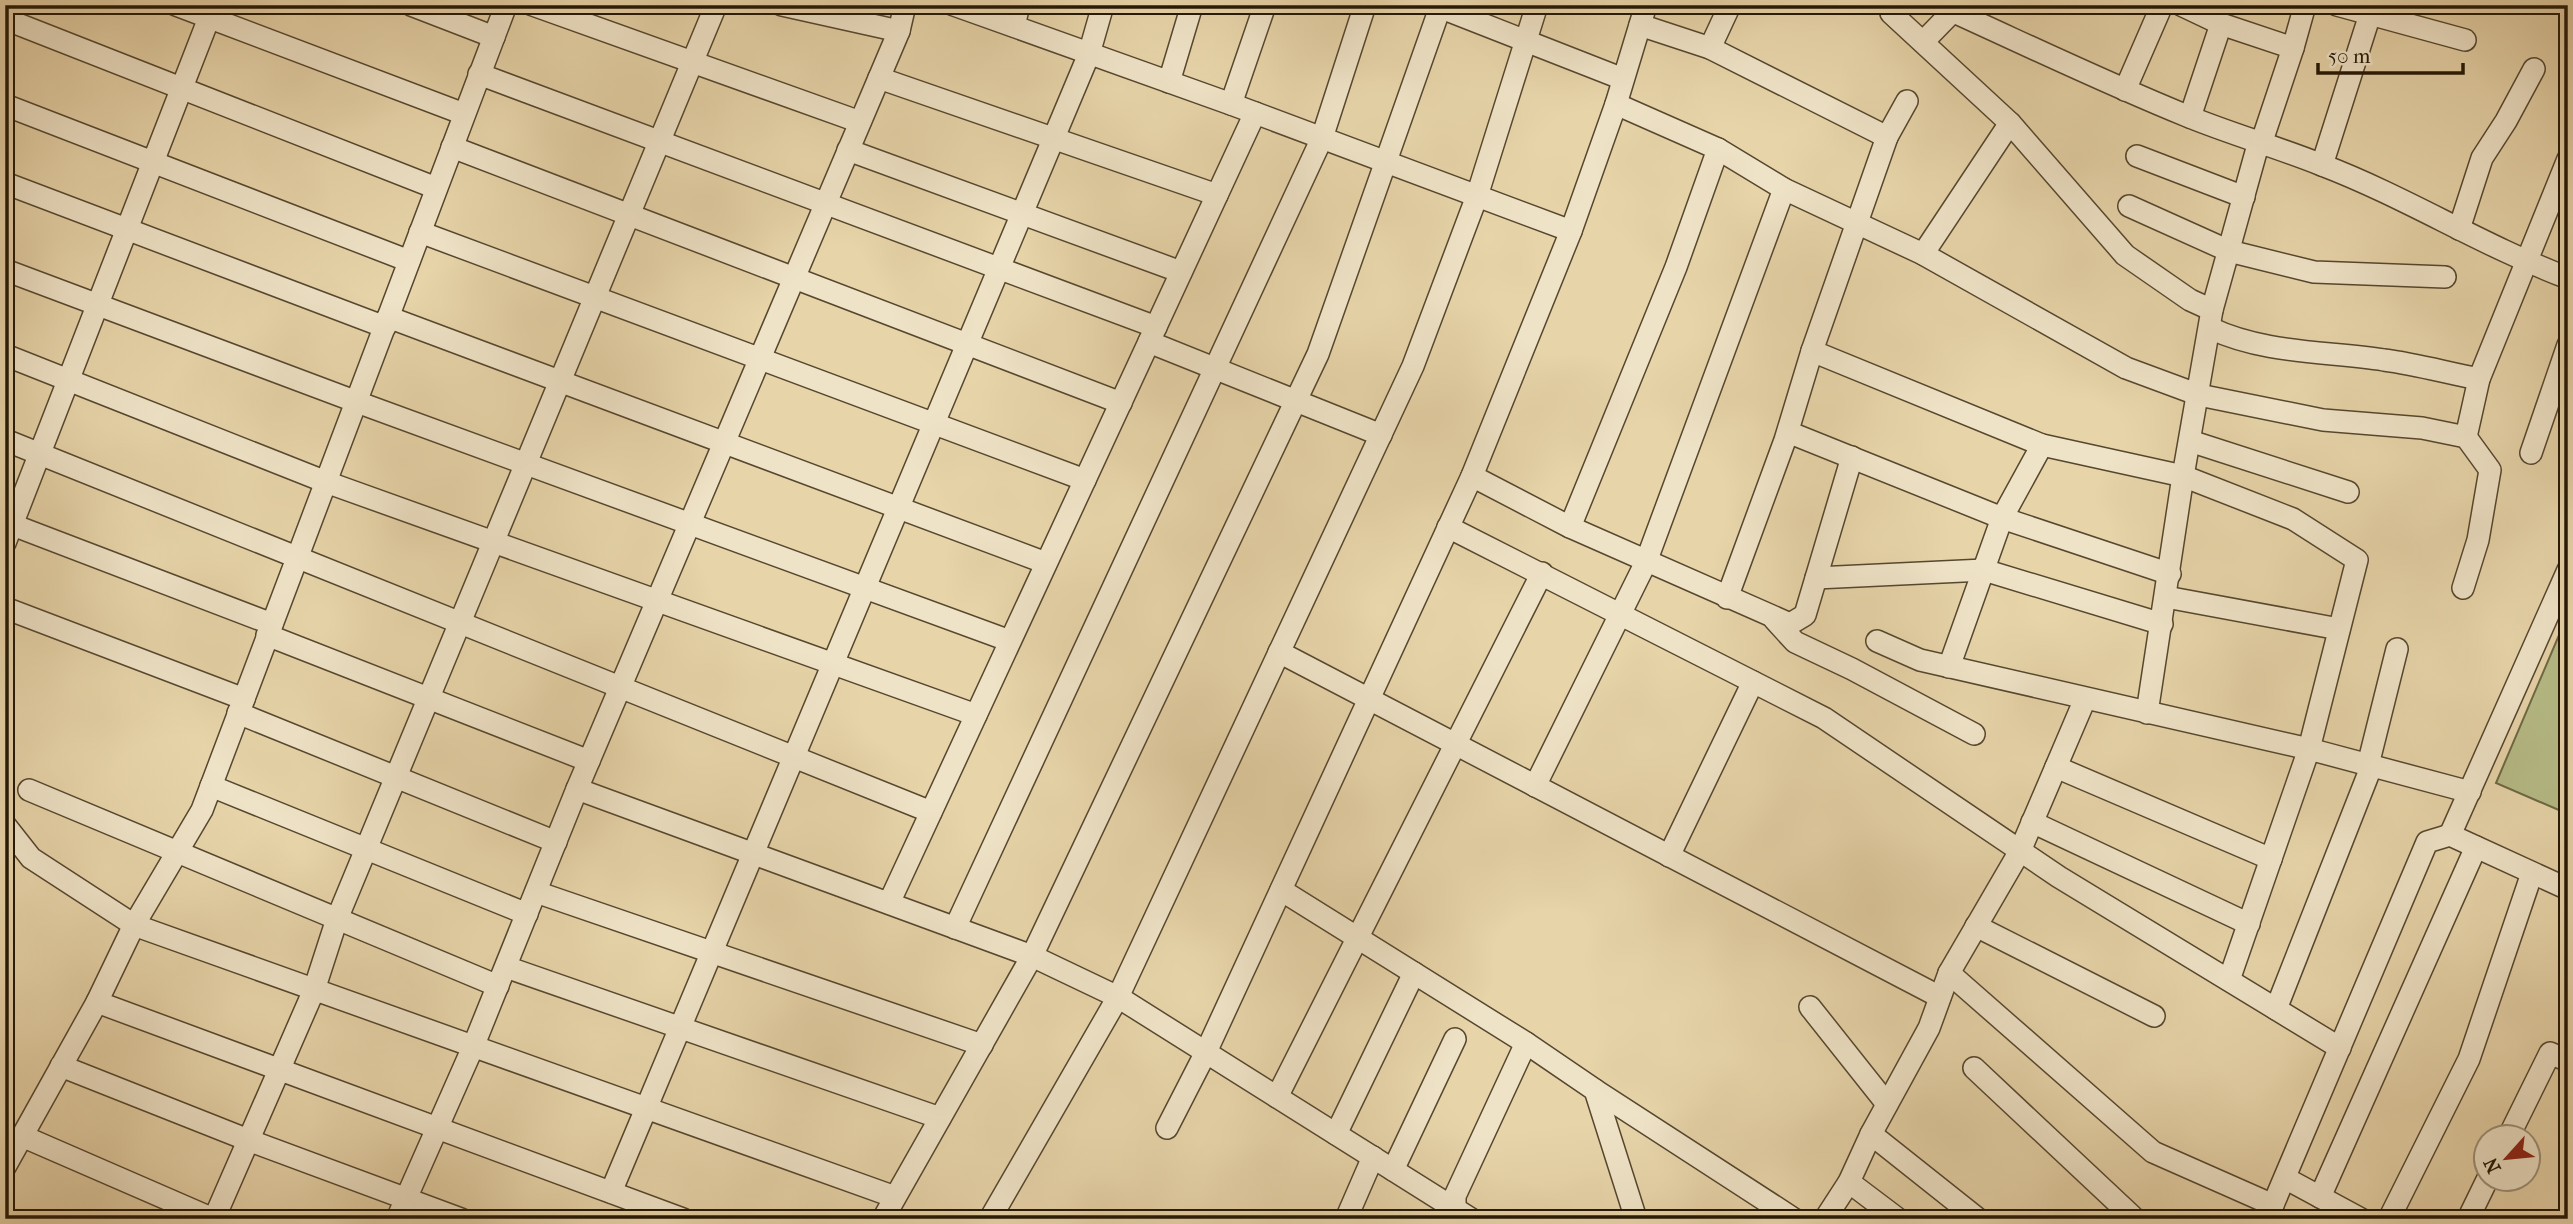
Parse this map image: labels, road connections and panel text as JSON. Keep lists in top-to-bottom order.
{
  "scale_bar": "50 m",
  "north": "bottom left"
}
